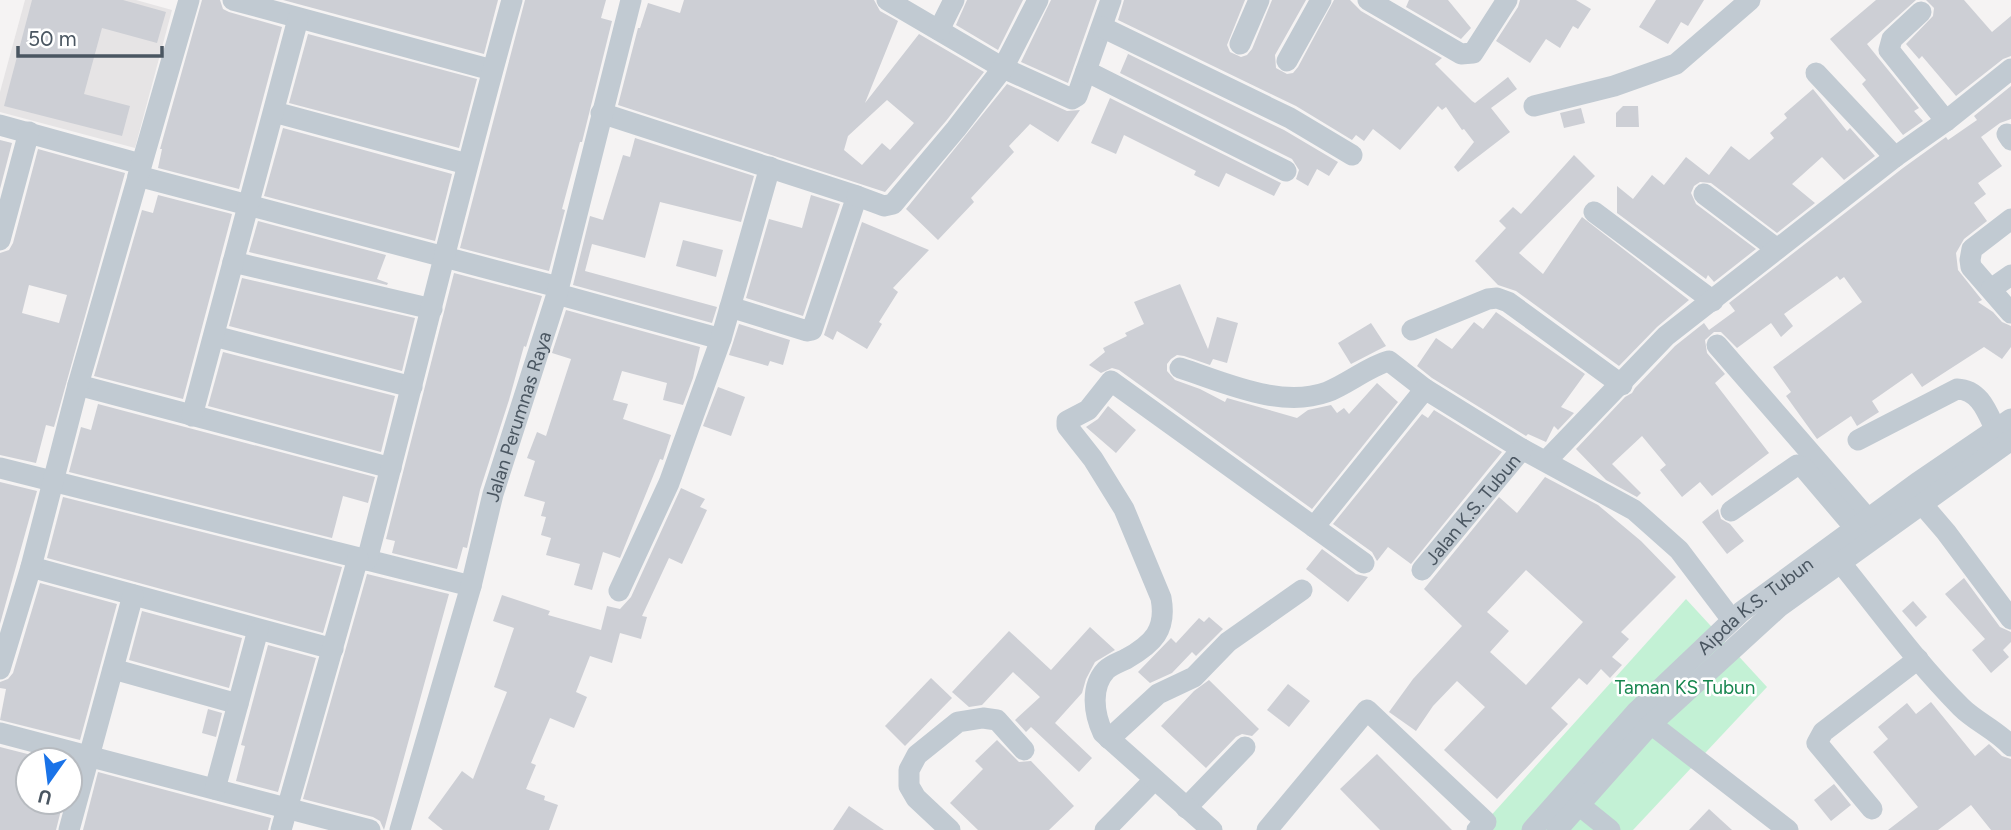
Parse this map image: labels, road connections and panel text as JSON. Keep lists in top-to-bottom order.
{
  "streets": {
    "street": ["Jalan Perumnas Raya", "Jalan K.S. Tubun", "Aipda K.S. Tubun"]
  },
  "parks": ["Taman KS Tubun"],
  "scale_bar": "50 m",
  "north": "bottom"
}
